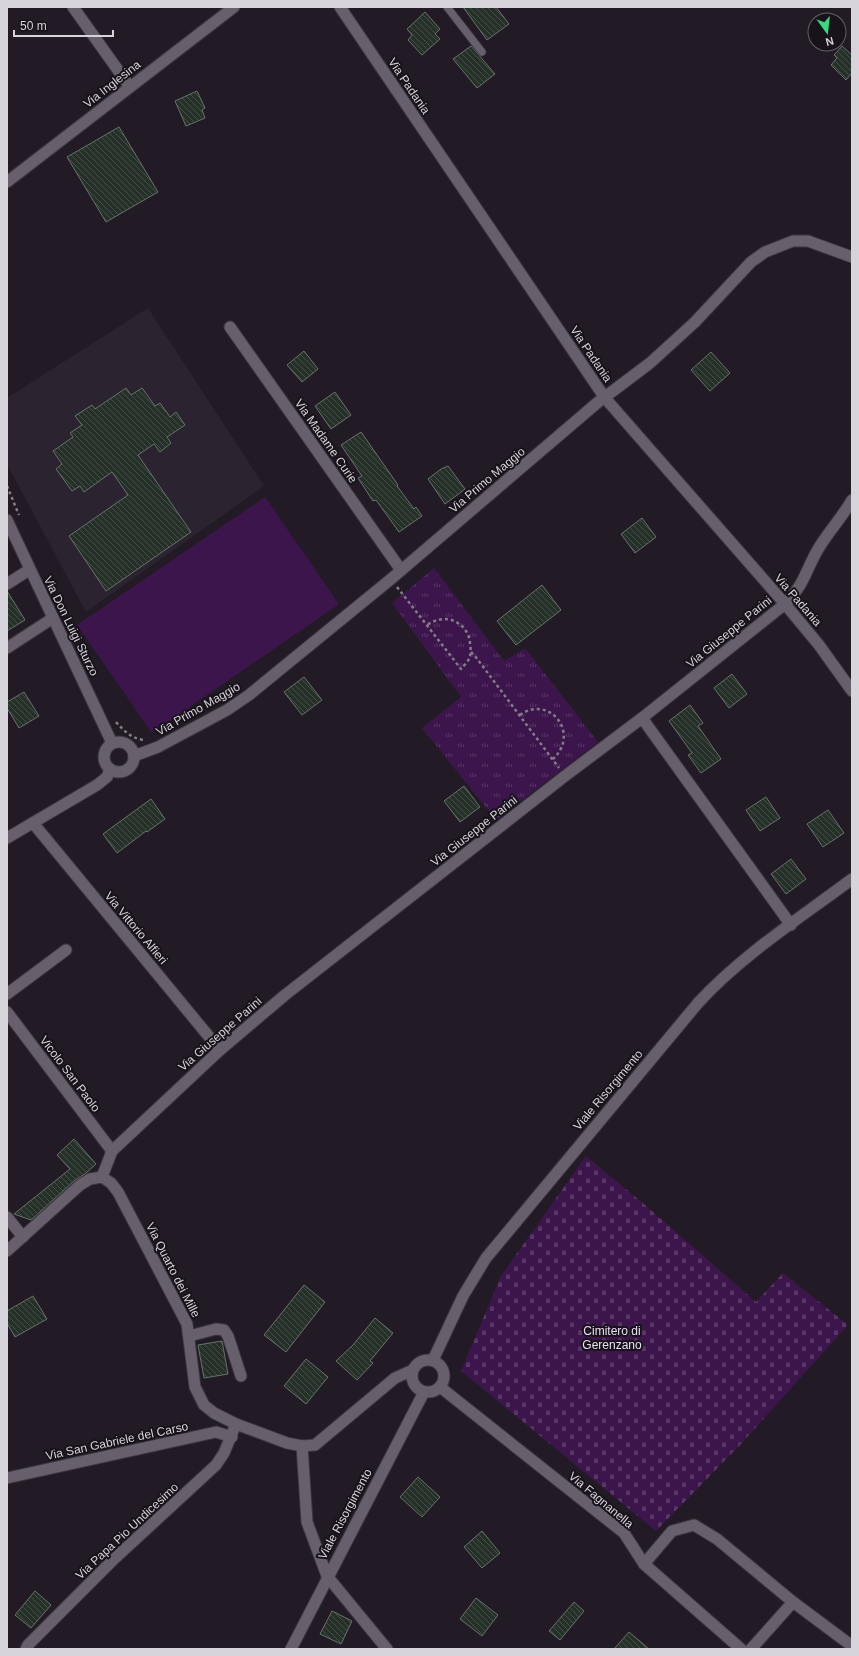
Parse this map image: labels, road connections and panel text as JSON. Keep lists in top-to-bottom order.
{
  "streets": {
    "street": [
      "Via Inglesina",
      "Via Padania",
      "Via Madame Curie",
      "Via Primo Maggio",
      "Via Don Luigi Sturzo",
      "Via Giuseppe Parini",
      "Via Vittorio Alfieri",
      "Vicolo San Paolo",
      "Viale Risorgimento",
      "Via Quarto dei Mille",
      "Via San Gabriele del Carso",
      "Via Fagnanella",
      "Via Papa Pio Undicesimo"
    ]
  },
  "crossings": [
    ["Via Padania", "Via Primo Maggio"],
    ["Via Padania", "Via Giuseppe Parini"],
    ["Via Madame Curie", "Via Primo Maggio"],
    ["Via Primo Maggio", "Via Don Luigi Sturzo"],
    ["Via Giuseppe Parini", "Via Vittorio Alfieri"],
    ["Via Giuseppe Parini", "Vicolo San Paolo"],
    ["Via Giuseppe Parini", "Via Quarto dei Mille"],
    ["Viale Risorgimento", "Via Fagnanella"],
    ["Via Quarto dei Mille", "Via Papa Pio Undicesimo"],
    ["Via San Gabriele del Carso", "Via Papa Pio Undicesimo"]
  ],
  "parks": ["Cimitero di Gerenzano"],
  "scale_bar": "50 m",
  "north": "bottom"
}
